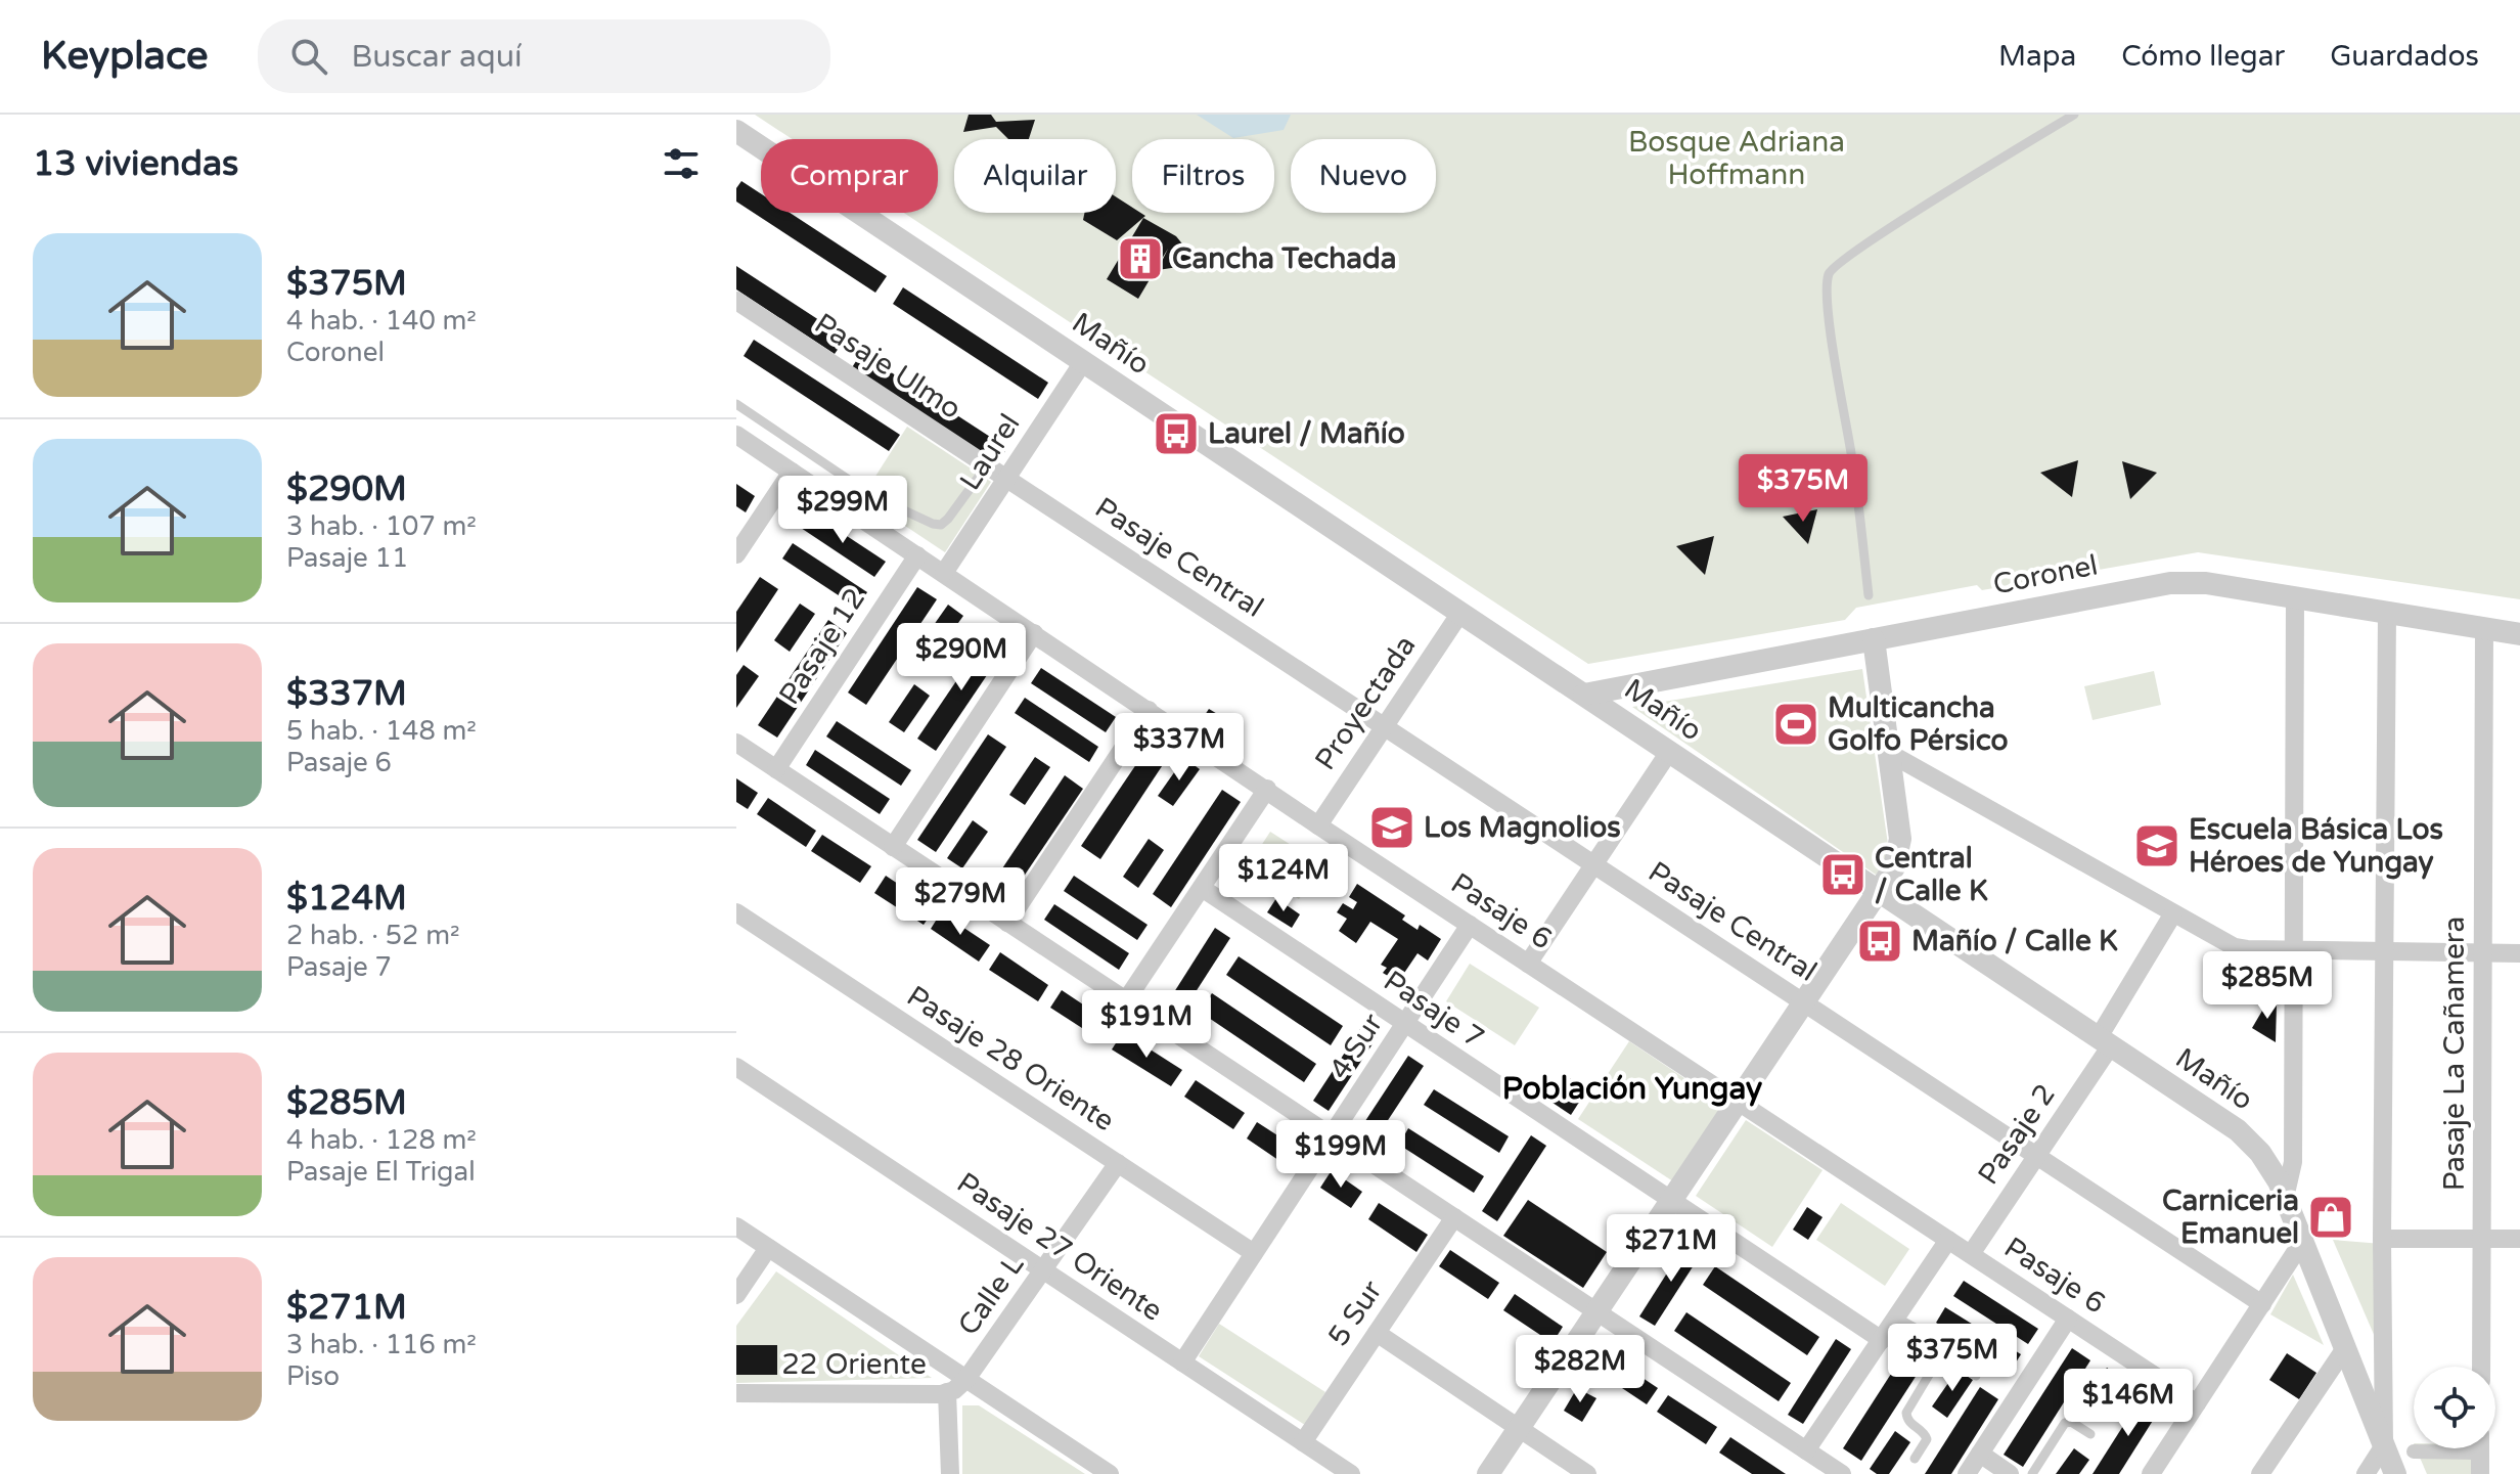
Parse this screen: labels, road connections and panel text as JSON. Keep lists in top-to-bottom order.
{
  "streets": {
    "street": [
      "Mañío",
      "Pasaje Ulmo",
      "Laurel",
      "Pasaje Central",
      "Coronel",
      "Pasaje 12",
      "Proyectada",
      "Pasaje 6",
      "Pasaje 7",
      "4 Sur",
      "Pasaje La Cañamera",
      "Pasaje 28 Oriente",
      "Pasaje 2",
      "Pasaje 27 Oriente",
      "Calle L",
      "5 Sur",
      "22 Oriente"
    ]
  },
  "crossings": [
    ["Mañío", "Laurel"],
    ["Mañío", "Coronel"],
    ["Mañío", "Proyectada"],
    ["Mañío", "Pasaje 2"],
    ["Pasaje Ulmo", "Laurel"],
    ["Pasaje Ulmo", "Pasaje Central"],
    ["Laurel", "Pasaje Central"],
    ["Laurel", "Pasaje 6"],
    ["Pasaje Central", "Proyectada"],
    ["Pasaje Central", "Pasaje 2"],
    ["Coronel", "Pasaje La Cañamera"],
    ["Pasaje 12", "Pasaje 6"],
    ["Proyectada", "Pasaje 6"],
    ["Pasaje 6", "4 Sur"],
    ["Pasaje 6", "Pasaje 2"],
    ["Pasaje 7", "4 Sur"],
    ["4 Sur", "Pasaje 28 Oriente"],
    ["4 Sur", "Pasaje 27 Oriente"],
    ["Pasaje 28 Oriente", "Calle L"],
    ["Pasaje 27 Oriente", "Calle L"],
    ["Pasaje 27 Oriente", "5 Sur"],
    ["Calle L", "22 Oriente"]
  ],
  "districts": ["Población Yungay"],
  "parks": ["Bosque Adriana Hoffmann"],
  "places": {
    "building": ["Cancha Techada"],
    "bus stop": ["Laurel / Mañío", "Central / Calle K", "Mañío / Calle K"],
    "sports": ["Multicancha Golfo Pérsico"],
    "school or university": ["Los Magnolios", "Escuela Básica Los Héroes de Yungay"],
    "shop": ["Carniceria Emanuel"]
  },
  "page": {
    "header": "Keyplace",
    "search": "Buscar aquí",
    "nav": ["Mapa", "Cómo llegar", "Guardados"],
    "heading": "13 viviendas",
    "chip": [
      "Comprar",
      "Alquilar",
      "Filtros",
      "Nuevo"
    ],
    "list": [
      {
        "name": "$375M",
        "note": "4 hab. · 140 m² · Coronel"
      },
      {
        "name": "$290M",
        "note": "3 hab. · 107 m² · Pasaje 11"
      },
      {
        "name": "$337M",
        "note": "5 hab. · 148 m² · Pasaje 6"
      },
      {
        "name": "$124M",
        "note": "2 hab. · 52 m² · Pasaje 7"
      },
      {
        "name": "$285M",
        "note": "4 hab. · 128 m² · Pasaje El Trigal"
      },
      {
        "name": "$271M",
        "note": "3 hab. · 116 m² · Piso"
      }
    ],
    "price": [
      "$375M",
      "$299M",
      "$290M",
      "$337M",
      "$124M",
      "$279M",
      "$285M",
      "$191M",
      "$199M",
      "$271M",
      "$375M",
      "$282M",
      "$146M"
    ]
  }
}
